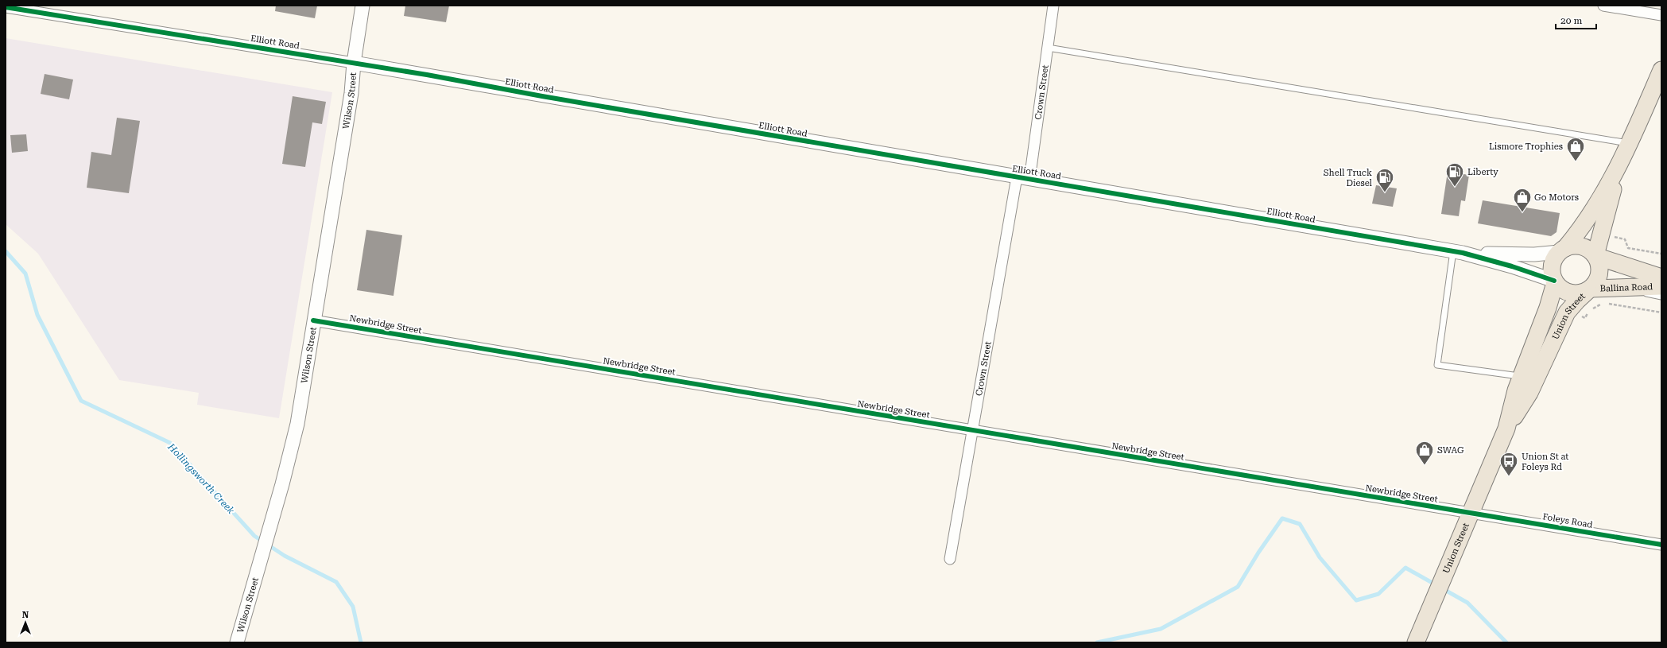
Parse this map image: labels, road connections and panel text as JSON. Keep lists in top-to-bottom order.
{
  "streets": {
    "main road": ["Ballina Road", "Union Street"],
    "street": [
      "Elliott Road",
      "Crown Street",
      "Wilson Street",
      "Newbridge Street",
      "Foleys Road"
    ]
  },
  "crossings": [
    ["Elliott Road", "Crown Street"],
    ["Elliott Road", "Wilson Street"],
    ["Elliott Road", "Ballina Road"],
    ["Elliott Road", "Union Street"],
    ["Crown Street", "Newbridge Street"],
    ["Wilson Street", "Newbridge Street"],
    ["Ballina Road", "Union Street"],
    ["Union Street", "Newbridge Street"],
    ["Union Street", "Foleys Road"],
    ["Newbridge Street", "Foleys Road"]
  ],
  "water": ["Hollingsworth Creek"],
  "places": {
    "shop": ["Lismore Trophies", "Go Motors", "SWAG"],
    "fuel station": ["Liberty", "Shell Truck Diesel"],
    "bus stop": ["Union St at Foleys Rd"]
  },
  "scale_bar": "20 m",
  "north": "top"
}
